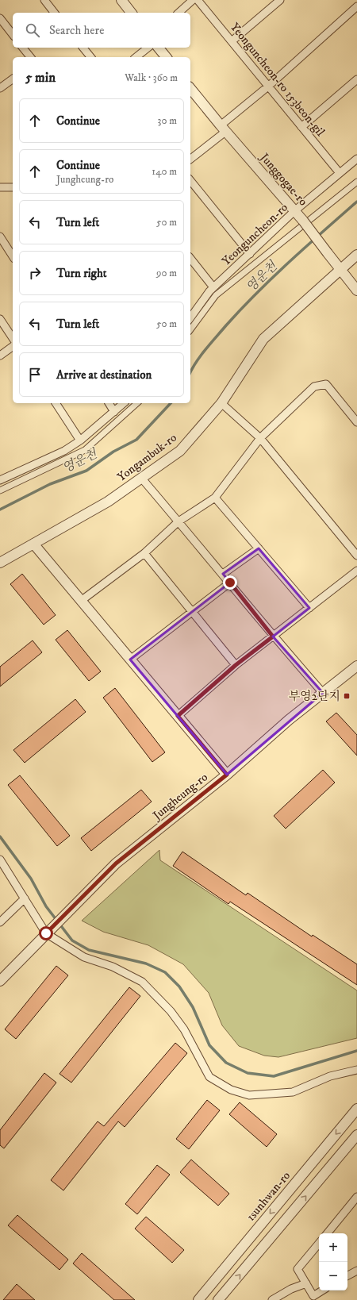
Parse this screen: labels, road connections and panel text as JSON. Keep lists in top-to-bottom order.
{
  "streets": {
    "street": [
      "Yeonguncheon-ro 153beon-gil",
      "Junggogae-ro",
      "Yeonguncheon-ro",
      "Yongambuk-ro",
      "Jungheung-ro",
      "1sunhwan-ro"
    ]
  },
  "crossings": [
    ["Yeonguncheon-ro 153beon-gil", "Yeonguncheon-ro"],
    ["Junggogae-ro", "Yeonguncheon-ro"],
    ["Junggogae-ro", "Yongambuk-ro"]
  ],
  "water": ["영운천"],
  "places": {
    "transit": ["부영2단지"]
  },
  "page": {
    "search": "Search here",
    "heading": ["5 min", "Walk · 360 m"],
    "list": [
      ["Continue", "30 m"],
      ["Continue", "Jungheung-ro", "140 m"],
      ["Turn left", "50 m"],
      ["Turn right", "90 m"],
      ["Turn left", "50 m"],
      "Arrive at destination"
    ],
    "map_buttons": ["+", "−"]
  }
}
